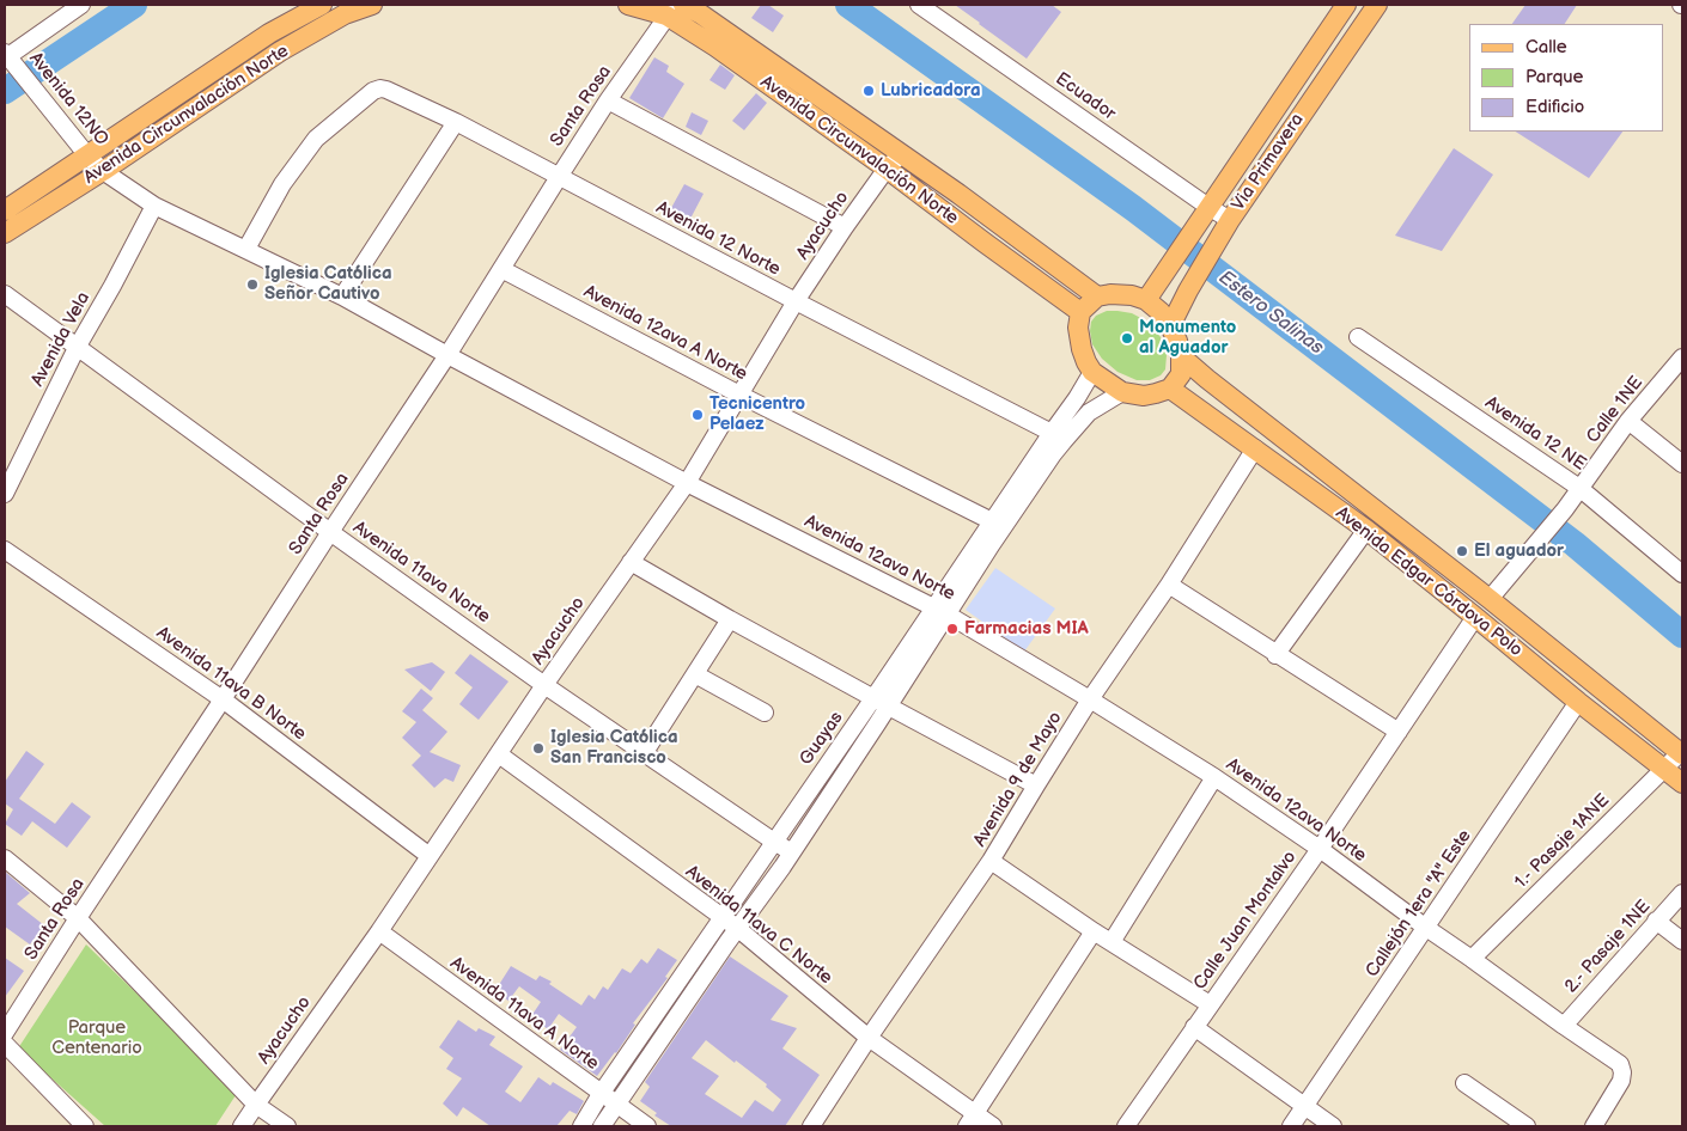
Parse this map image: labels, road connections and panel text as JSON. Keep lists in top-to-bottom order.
{
  "streets": {
    "main road": ["Avenida Circunvalación Norte", "Via Primavera", "Avenida Edgar Córdova Polo"],
    "street": [
      "Ecuador",
      "Avenida 12NO",
      "Santa Rosa",
      "Ayacucho",
      "Avenida 12 Norte",
      "Avenida 12ava A Norte",
      "Avenida Vela",
      "Calle 1NE",
      "Avenida 12 NE",
      "Avenida 12ava Norte",
      "Avenida 11ava Norte",
      "Avenida 11ava B Norte",
      "Guayas",
      "Avenida 9 de Mayo",
      "1.- Pasaje 1ANE",
      "Callejón 1era \"A\" Este",
      "Calle Juan Montalvo",
      "Avenida 11ava C Norte",
      "2.- Pasaje 1NE",
      "Avenida 11ava A Norte"
    ]
  },
  "crossings": [
    ["Ecuador", "Via Primavera"],
    ["Avenida 12NO", "Avenida Circunvalación Norte"],
    ["Avenida 12NO", "Avenida 12ava Norte"],
    ["Santa Rosa", "Avenida Circunvalación Norte"],
    ["Santa Rosa", "Avenida 12 Norte"],
    ["Santa Rosa", "Avenida 12ava A Norte"],
    ["Santa Rosa", "Avenida 12ava Norte"],
    ["Santa Rosa", "Avenida 11ava Norte"],
    ["Santa Rosa", "Avenida 11ava B Norte"],
    ["Avenida Circunvalación Norte", "Via Primavera"],
    ["Avenida Circunvalación Norte", "Ayacucho"],
    ["Avenida Circunvalación Norte", "Avenida 12ava Norte"],
    ["Avenida Circunvalación Norte", "Avenida Edgar Córdova Polo"],
    ["Avenida Circunvalación Norte", "Guayas"],
    ["Via Primavera", "Avenida Edgar Córdova Polo"],
    ["Via Primavera", "Guayas"],
    ["Ayacucho", "Avenida 12 Norte"],
    ["Ayacucho", "Avenida 12ava A Norte"],
    ["Ayacucho", "Avenida 12ava Norte"],
    ["Ayacucho", "Avenida 11ava Norte"],
    ["Ayacucho", "Avenida 11ava B Norte"],
    ["Ayacucho", "Avenida 11ava C Norte"],
    ["Ayacucho", "Avenida 11ava A Norte"],
    ["Avenida 12 Norte", "Avenida 12ava Norte"],
    ["Avenida 12 Norte", "Guayas"],
    ["Avenida 12ava A Norte", "Guayas"],
    ["Avenida Vela", "Avenida 12ava Norte"],
    ["Avenida Vela", "Avenida 11ava Norte"],
    ["Calle 1NE", "Avenida 12 NE"],
    ["Calle 1NE", "Avenida Edgar Córdova Polo"],
    ["Avenida 12ava Norte", "Guayas"],
    ["Avenida 12ava Norte", "Avenida 9 de Mayo"],
    ["Avenida 12ava Norte", "1.- Pasaje 1ANE"],
    ["Avenida 12ava Norte", "Callejón 1era \"A\" Este"],
    ["Avenida 12ava Norte", "Calle Juan Montalvo"],
    ["Avenida 12ava Norte", "2.- Pasaje 1NE"],
    ["Avenida 11ava Norte", "Guayas"],
    ["Avenida Edgar Córdova Polo", "Guayas"],
    ["Avenida Edgar Córdova Polo", "Avenida 9 de Mayo"],
    ["Avenida Edgar Córdova Polo", "1.- Pasaje 1ANE"],
    ["Avenida Edgar Córdova Polo", "Callejón 1era \"A\" Este"],
    ["Avenida Edgar Córdova Polo", "Calle Juan Montalvo"],
    ["Guayas", "Avenida 11ava C Norte"],
    ["Guayas", "Avenida 11ava A Norte"],
    ["Avenida 9 de Mayo", "Avenida 11ava C Norte"]
  ],
  "water": ["Estero Salinas"],
  "parks": ["Parque Centenario"],
  "places": [
    "Lubricadora",
    "Iglesia Católica Señor Cautivo",
    "Monumento al Aguador",
    "Tecnicentro Pelaez",
    "El aguador",
    "Farmacias MIA",
    "Iglesia Católica San Francisco"
  ],
  "legend": ["Calle", "Parque", "Edificio"]
}
